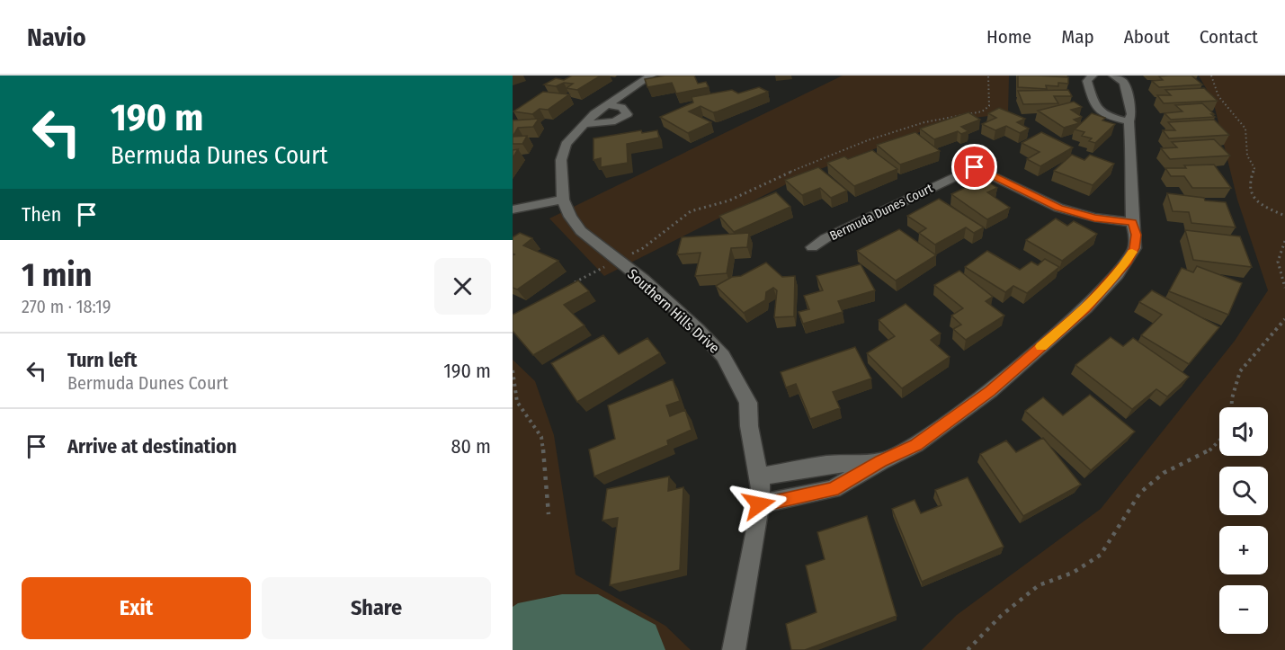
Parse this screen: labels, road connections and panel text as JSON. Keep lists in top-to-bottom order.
{
  "streets": {
    "street": ["Bermuda Dunes Court", "Southern Hills Drive"]
  },
  "page": {
    "header": "Navio",
    "nav": [
      "Home",
      "Map",
      "About",
      "Contact"
    ],
    "turn": ["190 m", "Bermuda Dunes Court"],
    "then": "Then",
    "heading": ["1 min", "270 m · 18:19"],
    "list": [
      {
        "name": "Turn left",
        "note": "Bermuda Dunes Court",
        "value": "190 m"
      },
      {
        "name": "Arrive at destination",
        "value": "80 m"
      }
    ],
    "map_buttons": ["+", "−"],
    "buttons": ["Exit", "Share"]
  }
}
